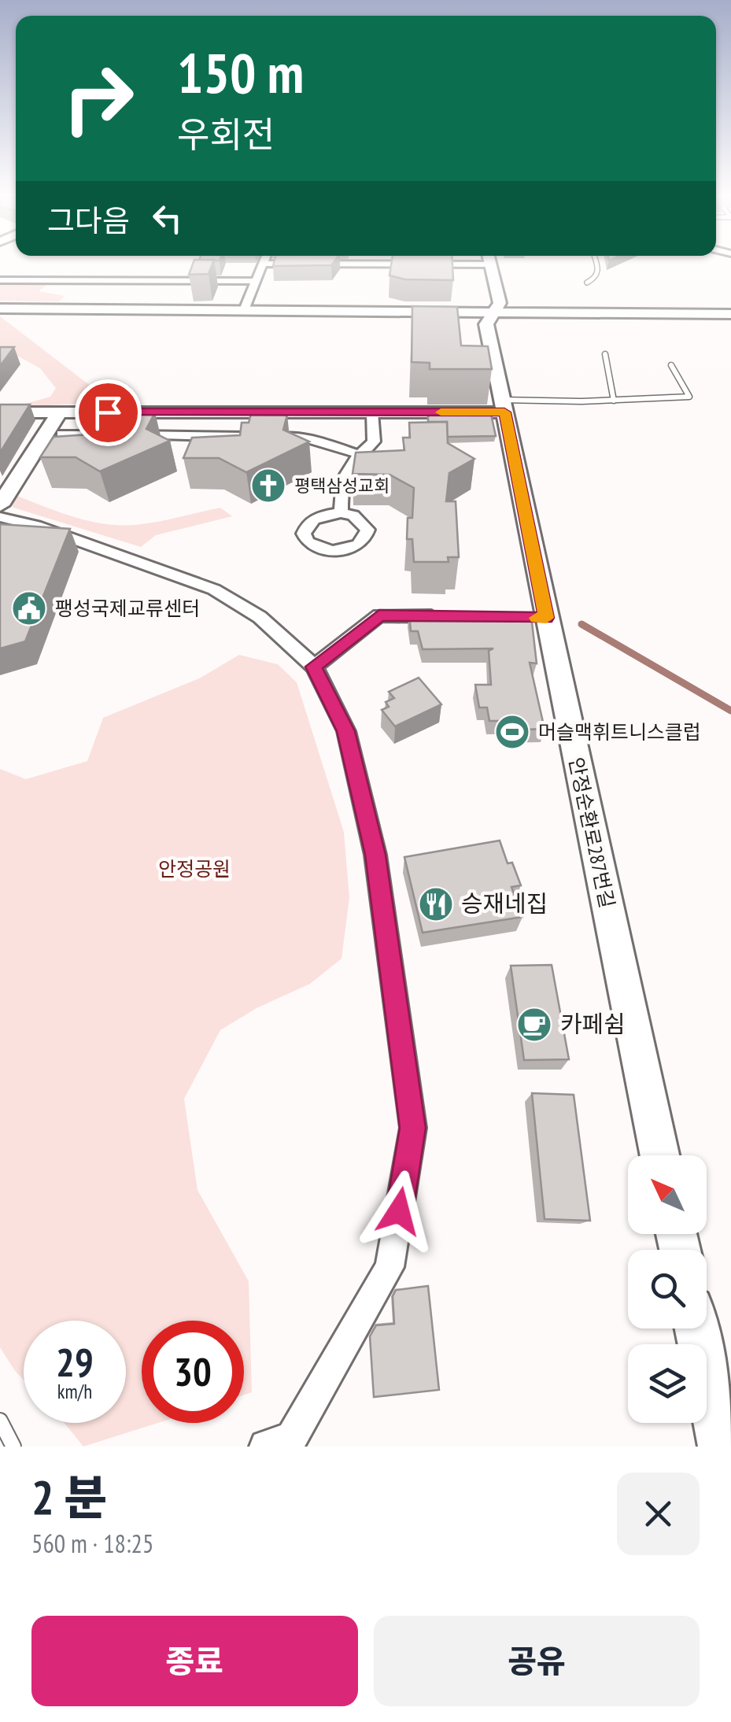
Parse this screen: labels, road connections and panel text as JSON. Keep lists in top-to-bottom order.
{
  "streets": {
    "street": ["안정순환로287번길"]
  },
  "parks": ["안정공원"],
  "places": {
    "church": ["평택삼성교회"],
    "public building": ["팽성국제교류센터"],
    "sports": ["머슬맥휘트니스클럽"],
    "restaurant": ["승재네집"],
    "cafe": ["카페쉼"]
  },
  "north": "top left",
  "page": {
    "turn": ["150 m", "우회전"],
    "then": "그다음",
    "speed": "29 km/h",
    "limit": "30",
    "heading": ["2 분", "560 m · 18:25"],
    "buttons": ["종료", "공유"]
  }
}
